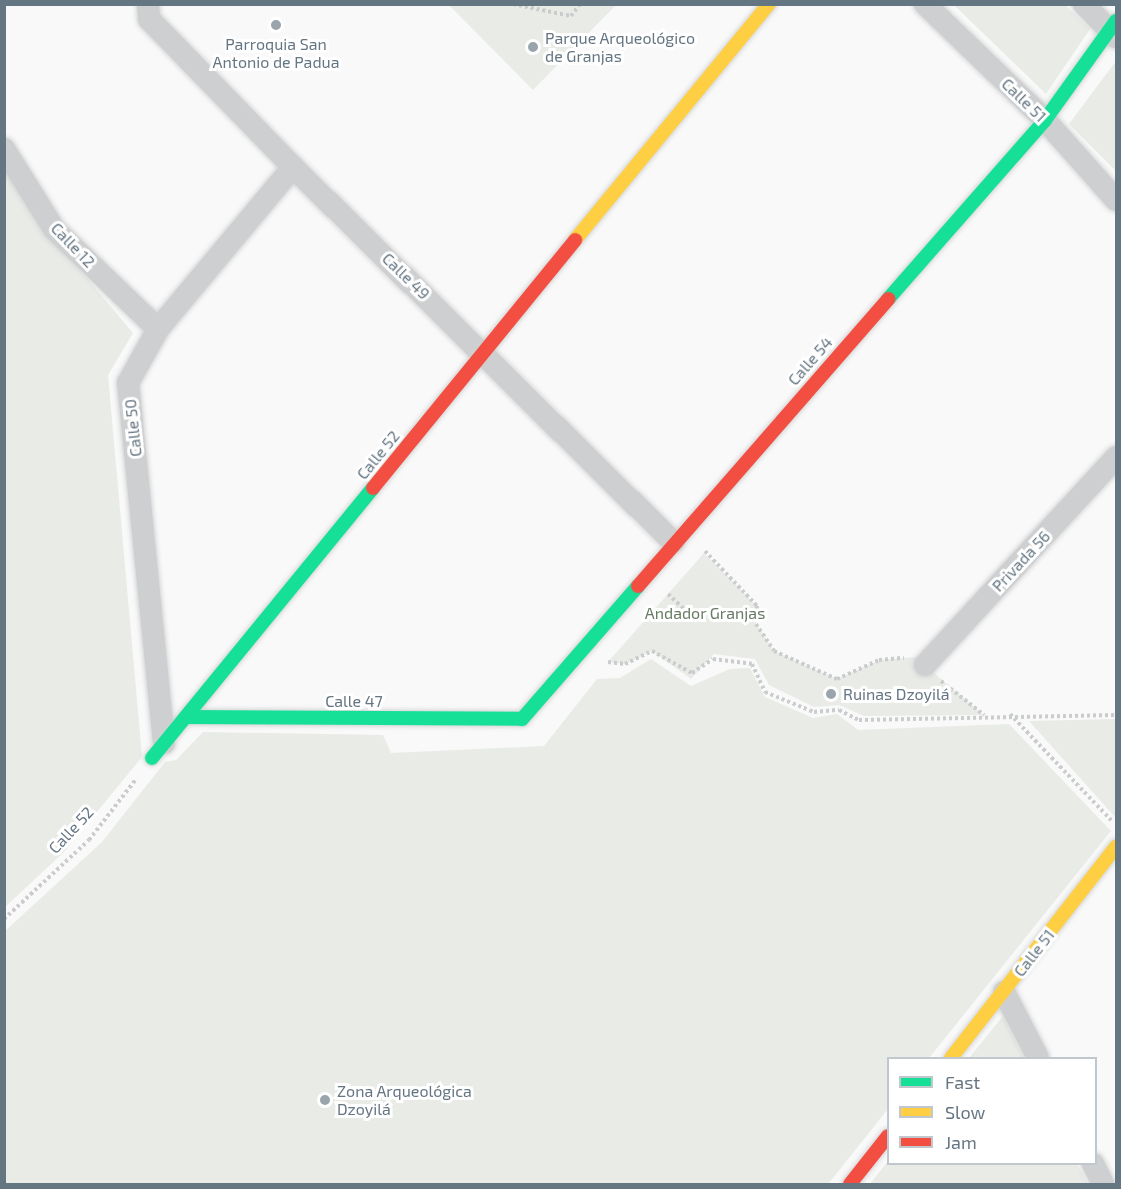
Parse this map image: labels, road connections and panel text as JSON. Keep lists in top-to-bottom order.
{
  "streets": {
    "street": [
      "Calle 51",
      "Calle 12",
      "Calle 49",
      "Calle 54",
      "Calle 50",
      "Calle 52",
      "Privada 56",
      "Calle 47"
    ]
  },
  "crossings": [
    ["Calle 51", "Calle 54"],
    ["Calle 12", "Calle 50"],
    ["Calle 49", "Calle 54"],
    ["Calle 49", "Calle 50"],
    ["Calle 49", "Calle 52"],
    ["Calle 54", "Calle 47"],
    ["Calle 50", "Calle 52"],
    ["Calle 52", "Calle 47"]
  ],
  "parks": ["Andador Granjas"],
  "places": [
    "Parroquia San Antonio de Padua",
    "Parque Arqueológico de Granjas",
    "Ruinas Dzoyilá",
    "Zona Arqueológica Dzoyilá"
  ],
  "legend": ["Fast", "Slow", "Jam"]
}
